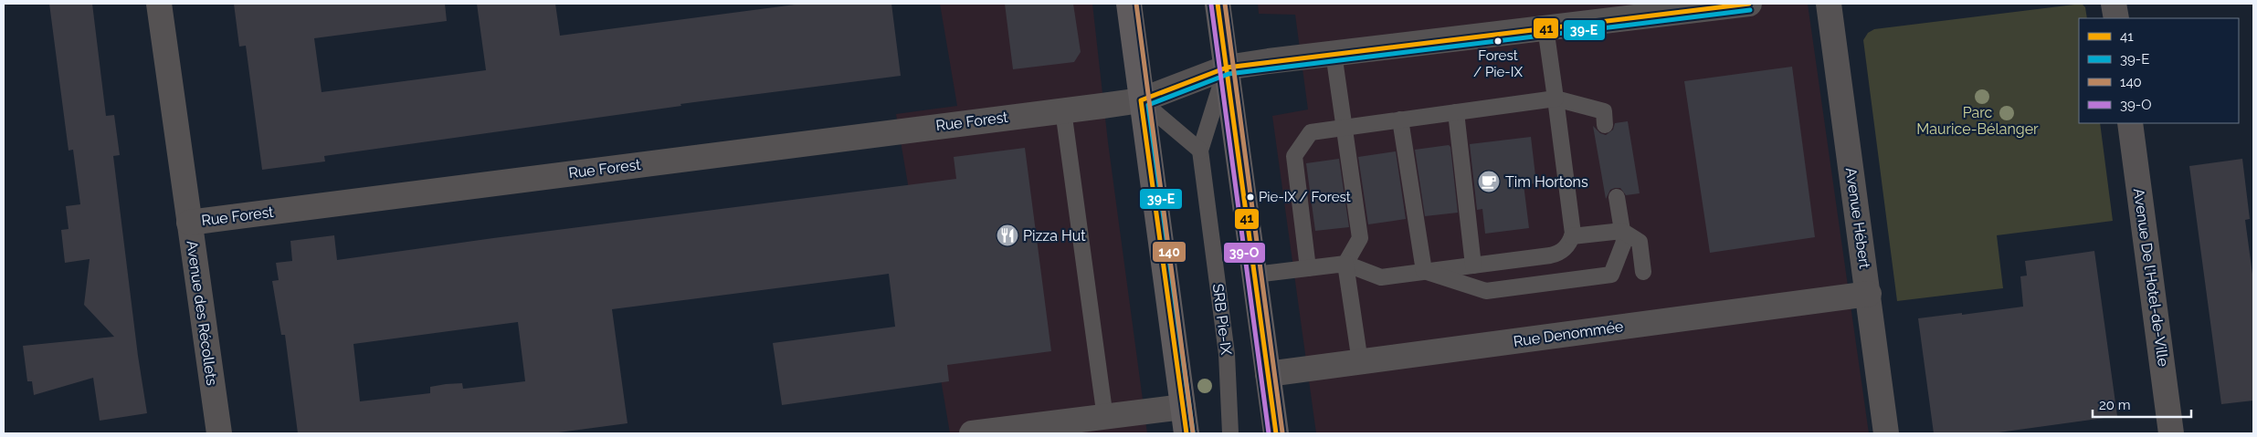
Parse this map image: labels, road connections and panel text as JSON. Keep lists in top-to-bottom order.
{
  "streets": {
    "street": [
      "Rue Forest",
      "Avenue Hébert",
      "Avenue De l'Hotel-de-Ville",
      "Avenue des Récollets",
      "Rue Denommée"
    ],
    "lane": ["SRB Pie-IX"]
  },
  "crossings": [
    ["Rue Forest", "Avenue des Récollets"],
    ["Rue Forest", "SRB Pie-IX"],
    ["Avenue Hébert", "Rue Denommée"]
  ],
  "parks": ["Parc Maurice-Bélanger"],
  "places": {
    "other": ["Forest / Pie-IX", "Pie-IX / Forest"],
    "cafe": ["Tim Hortons"],
    "restaurant": ["Pizza Hut"]
  },
  "lines": [
    "transit line 41",
    "transit line 140",
    "transit line 39-O",
    "transit line 39-E"
  ],
  "legend": [
    "41",
    "39-E",
    "140",
    "39-O"
  ],
  "scale_bar": "20 m"
}
